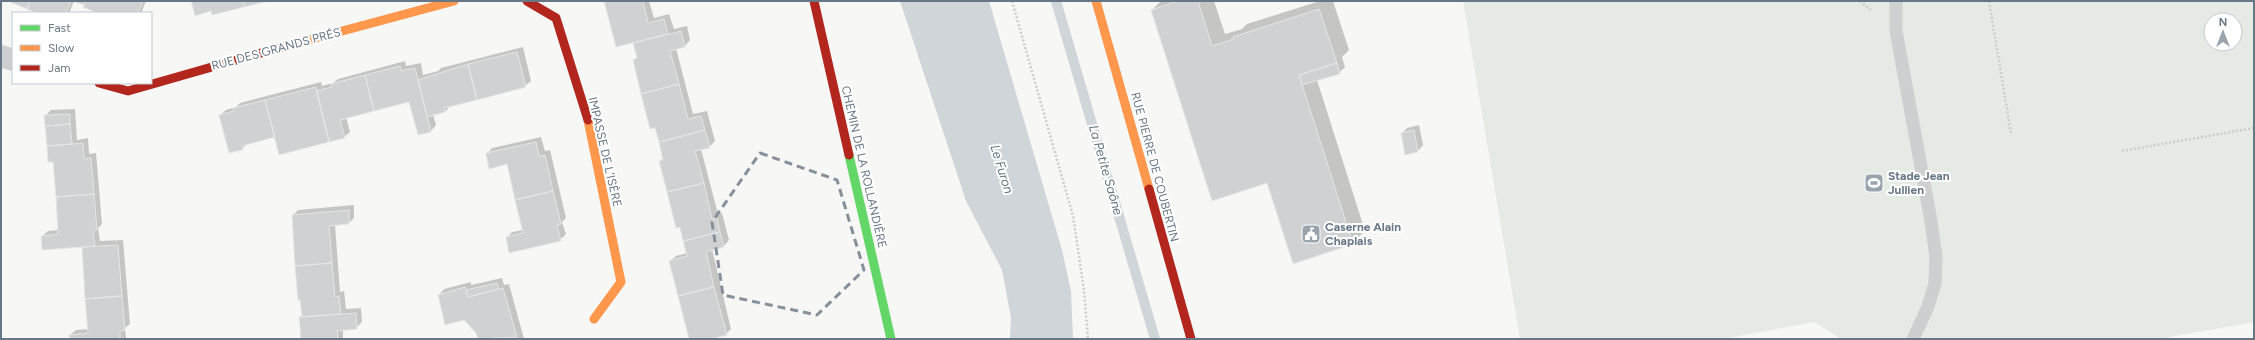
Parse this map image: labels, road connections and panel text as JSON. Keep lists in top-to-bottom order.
{
  "streets": {
    "street": [
      "RUE DES GRANDS PRÉS",
      "IMPASSE DE L'ISÈRE",
      "CHEMIN DE LA ROLLANDIÈRE",
      "RUE PIERRE DE COUBERTIN"
    ]
  },
  "water": ["Le Furon", "La Petite Saône"],
  "places": {
    "sports": ["Stade Jean Jullien"],
    "public building": ["Caserne Alain Chaplais"]
  },
  "legend": ["Fast", "Slow", "Jam"],
  "north": "top"
}
